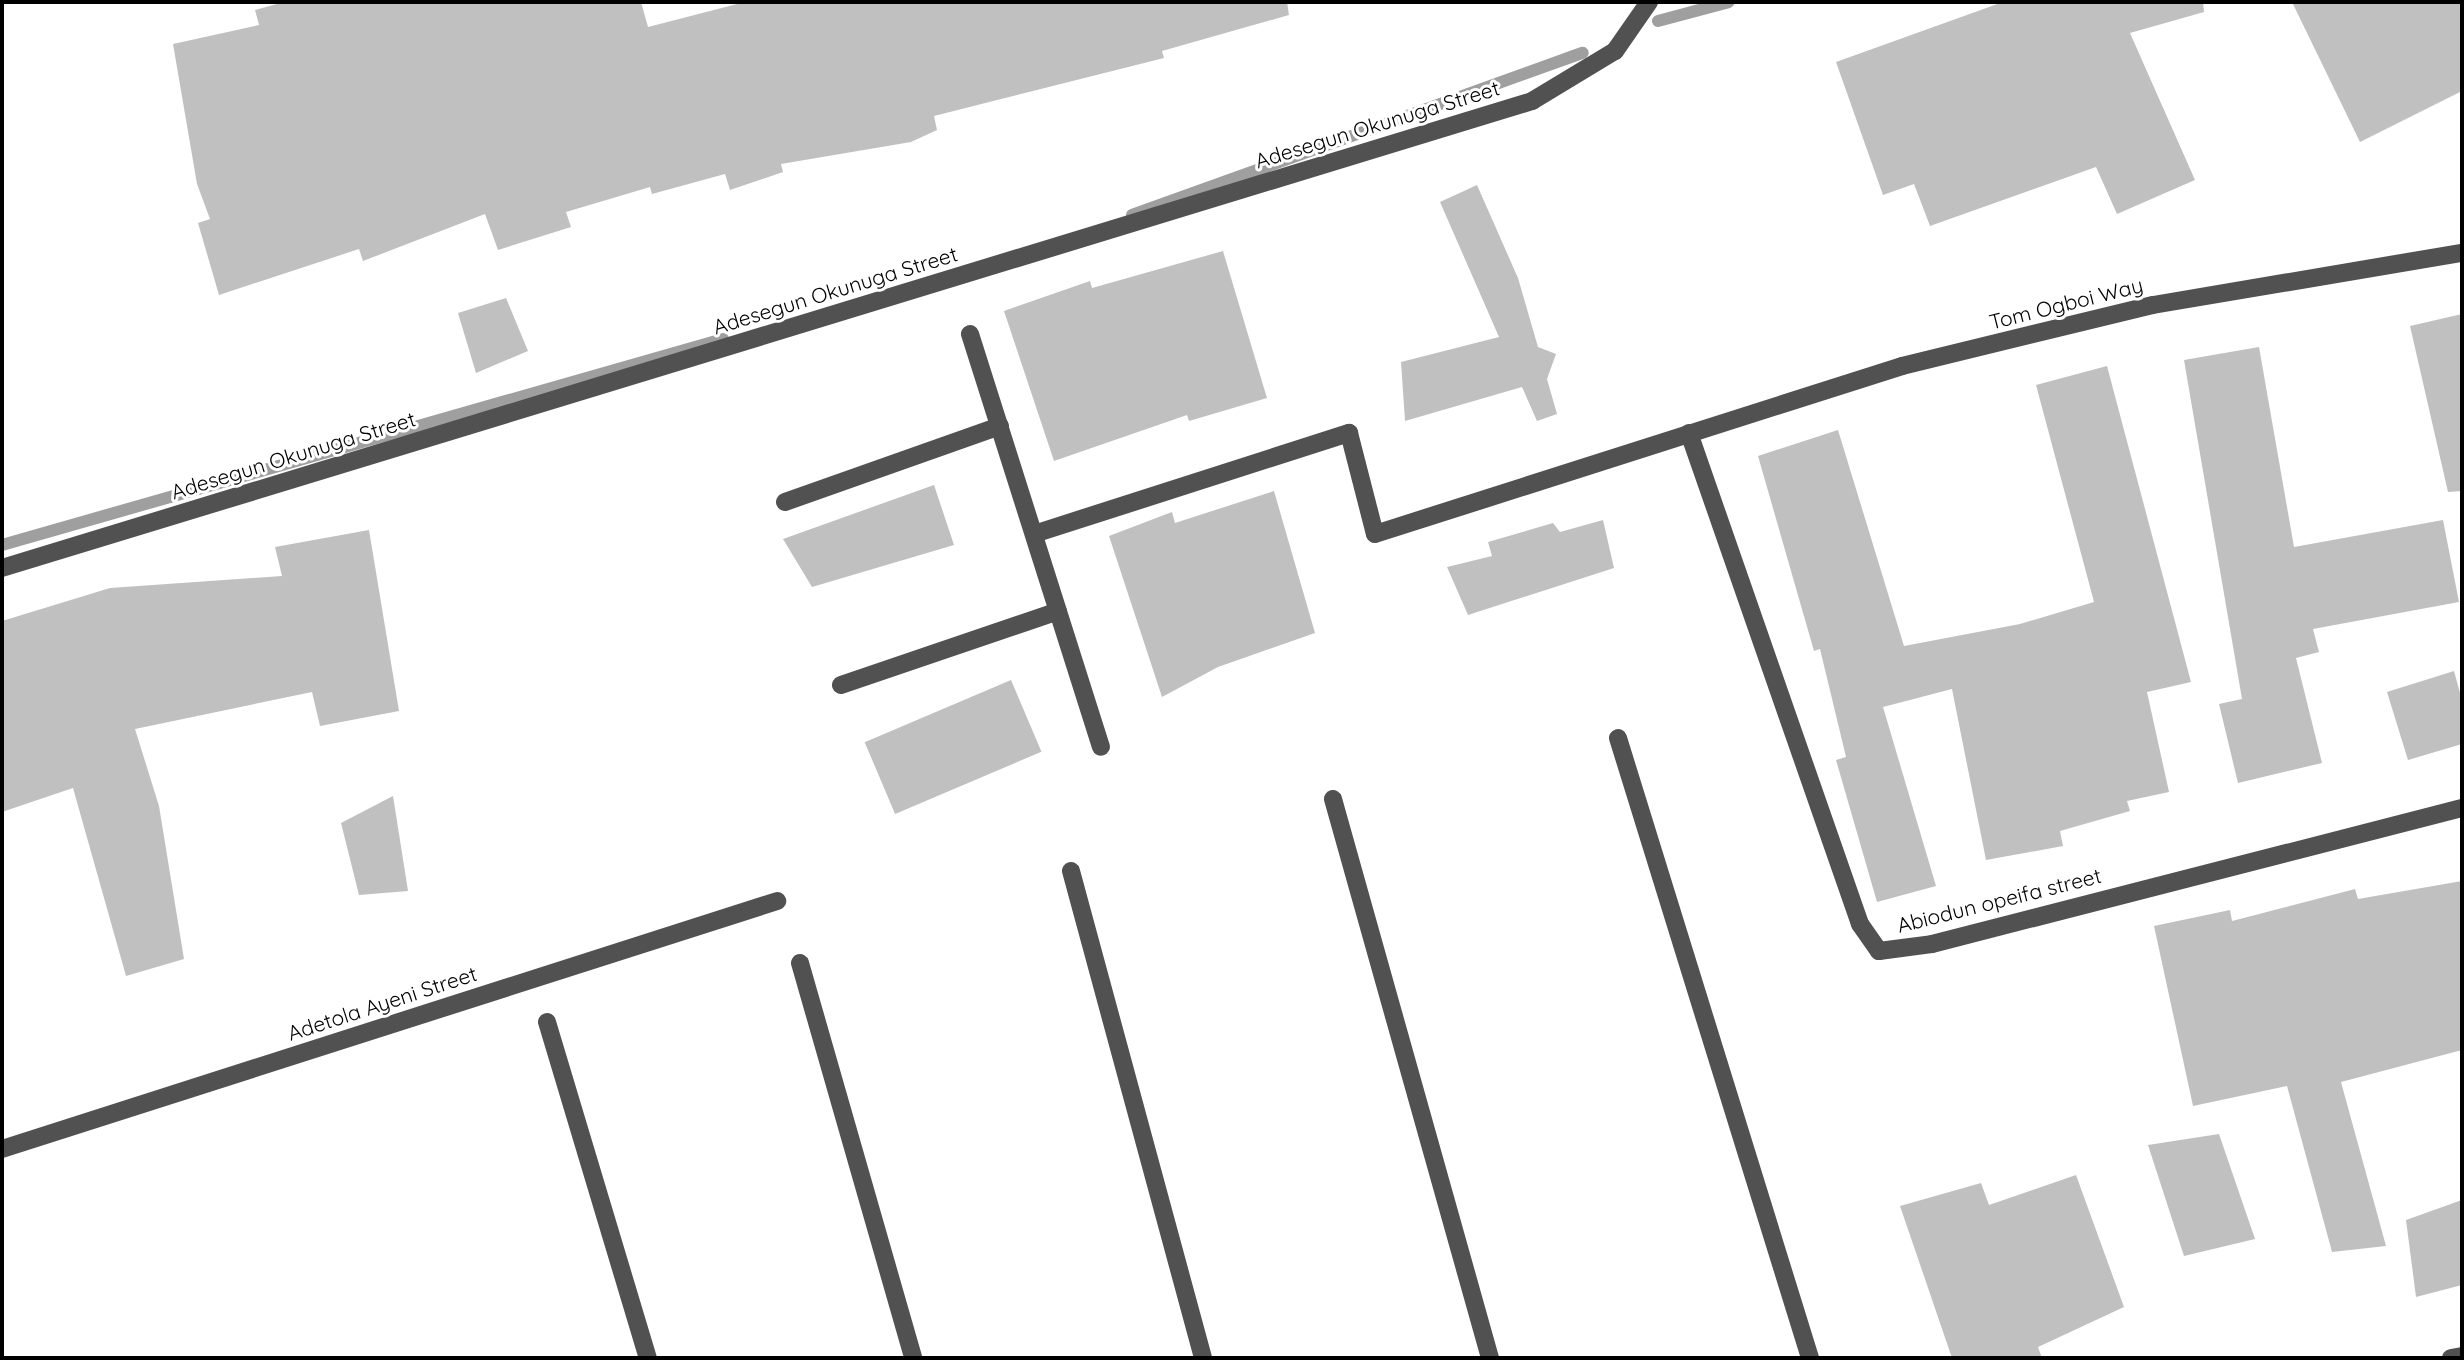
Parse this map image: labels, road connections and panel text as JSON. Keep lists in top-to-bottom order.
{
  "streets": {
    "street": [
      "Adesegun Okunuga Street",
      "Tom Ogboi Way",
      "Abiodun opeifa street",
      "Adetola Ayeni Street"
    ]
  },
  "crossings": [
    ["Tom Ogboi Way", "Abiodun opeifa street"]
  ]
}
